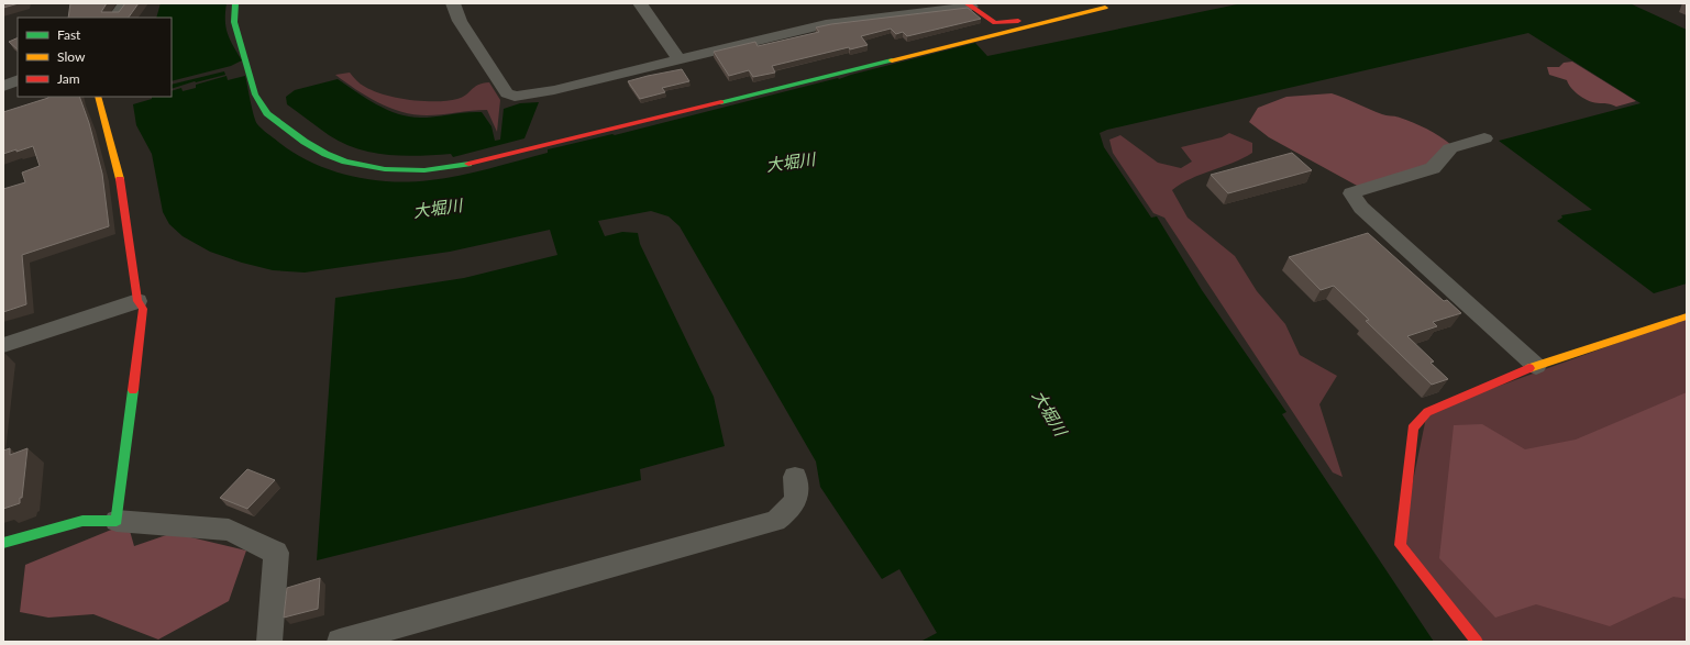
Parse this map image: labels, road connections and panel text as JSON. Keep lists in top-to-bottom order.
{
  "water": ["大堀川"],
  "legend": ["Fast", "Slow", "Jam"]
}
